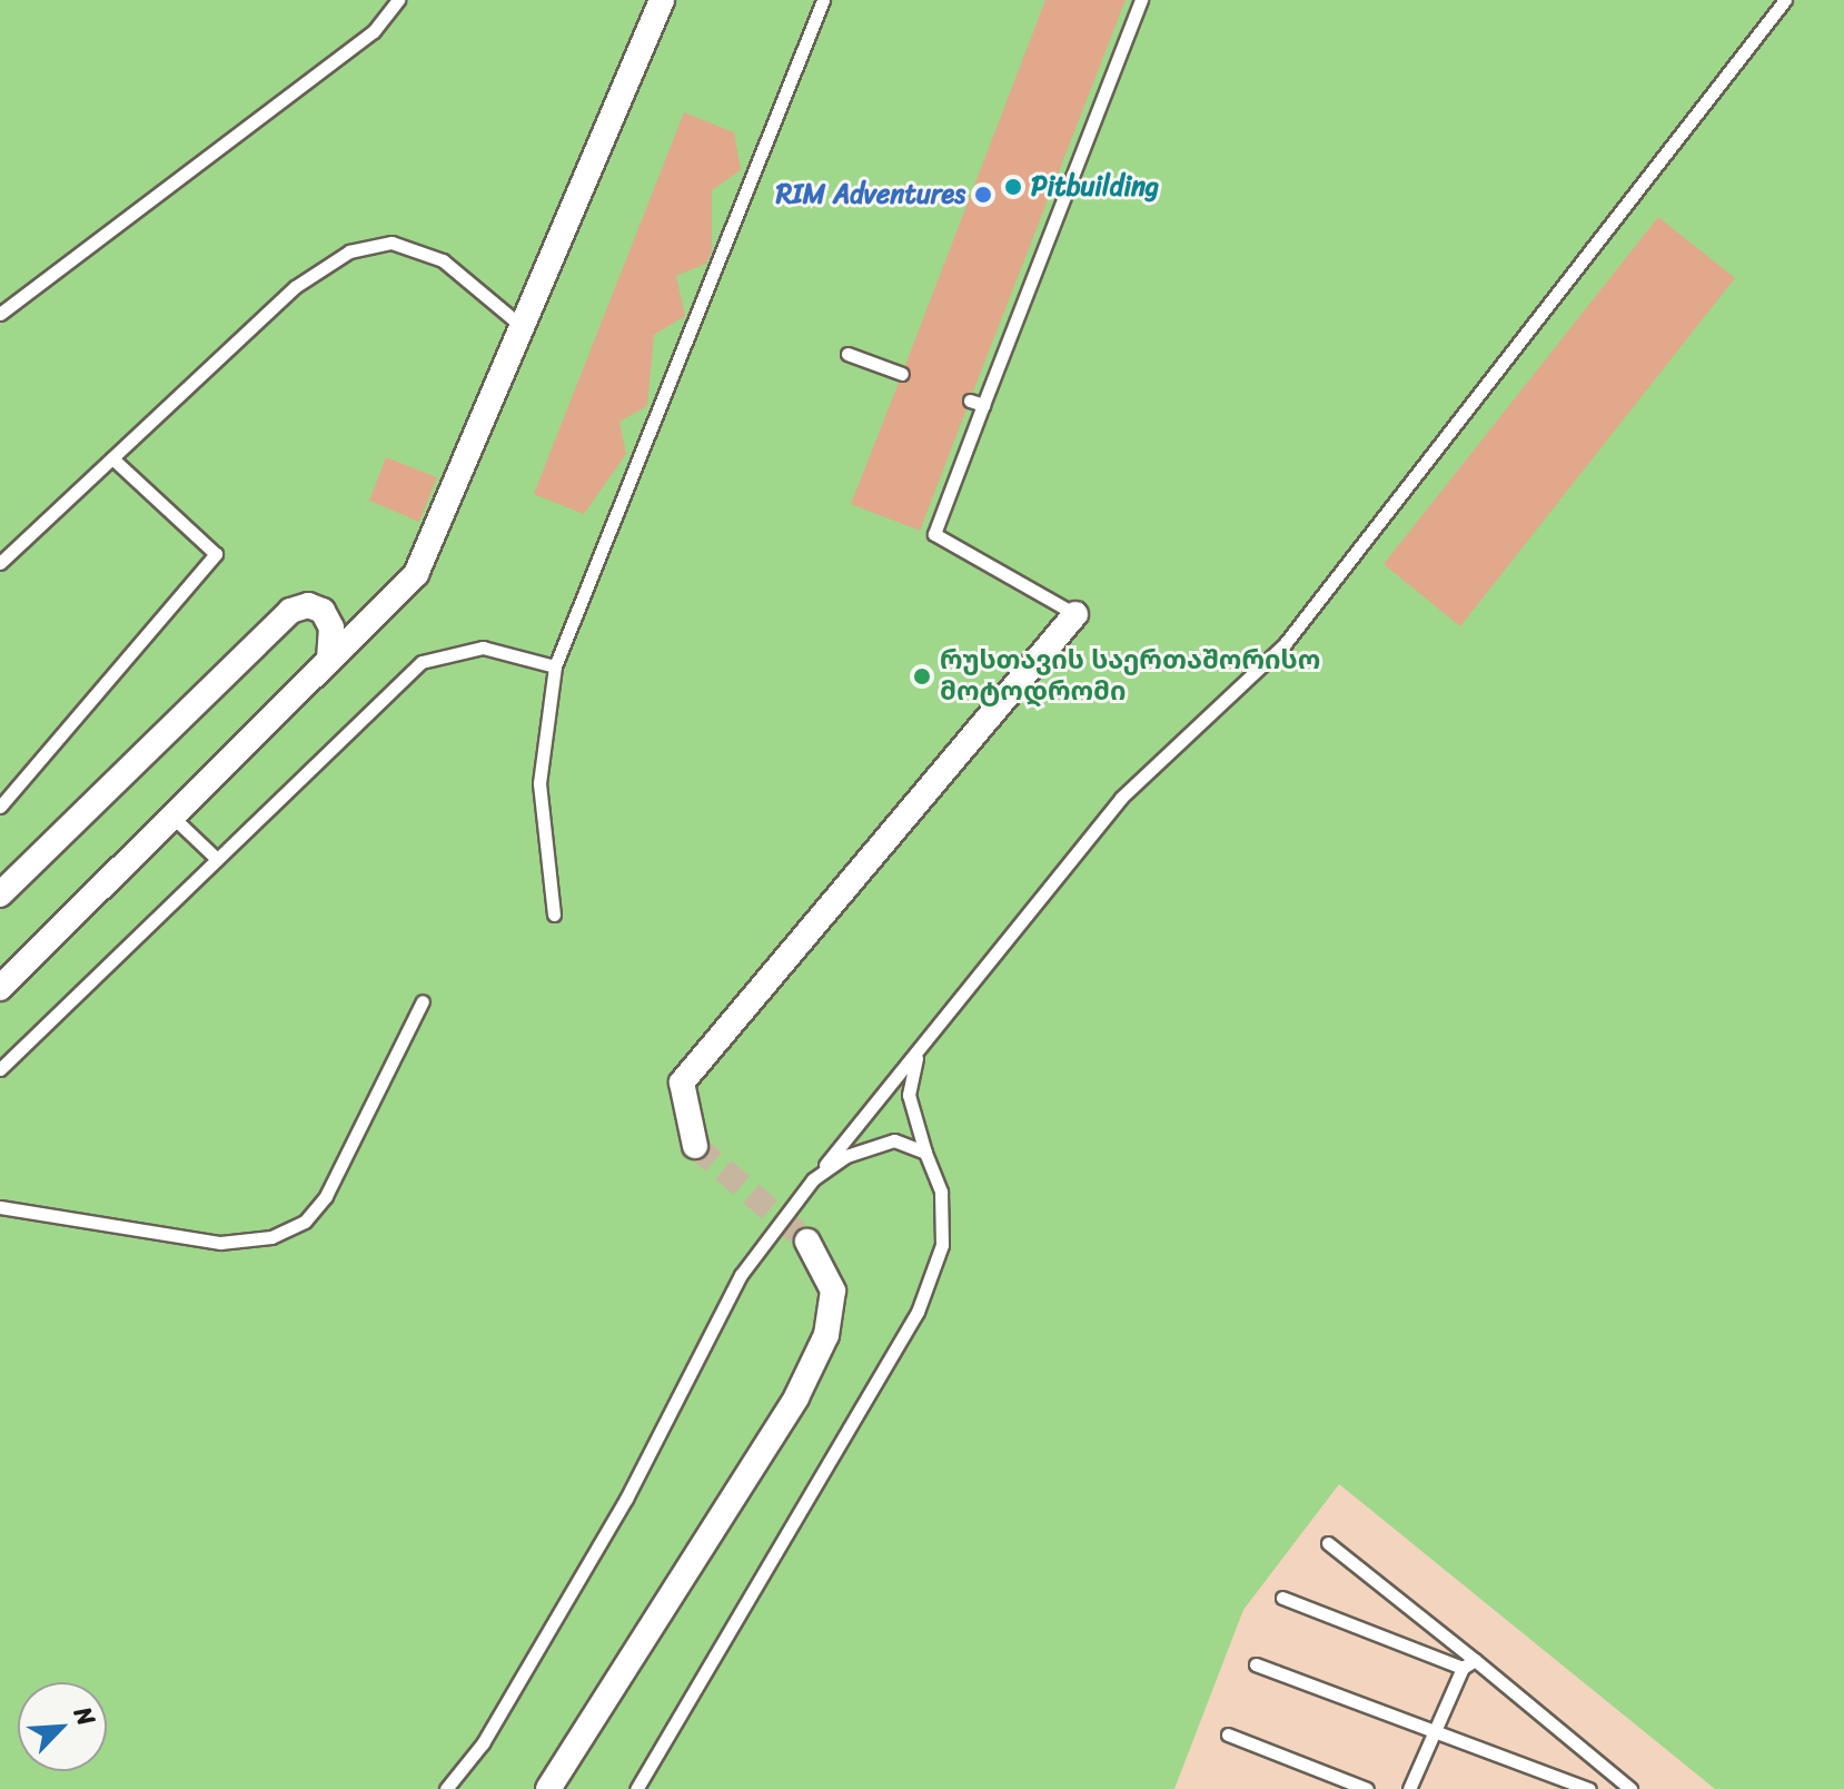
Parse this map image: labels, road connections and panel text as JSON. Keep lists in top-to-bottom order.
{
  "places": ["Pitbuilding", "RIM Adventures", "რუსთავის საერთაშორისო მოტოდრომი"],
  "north": "top right"
}
